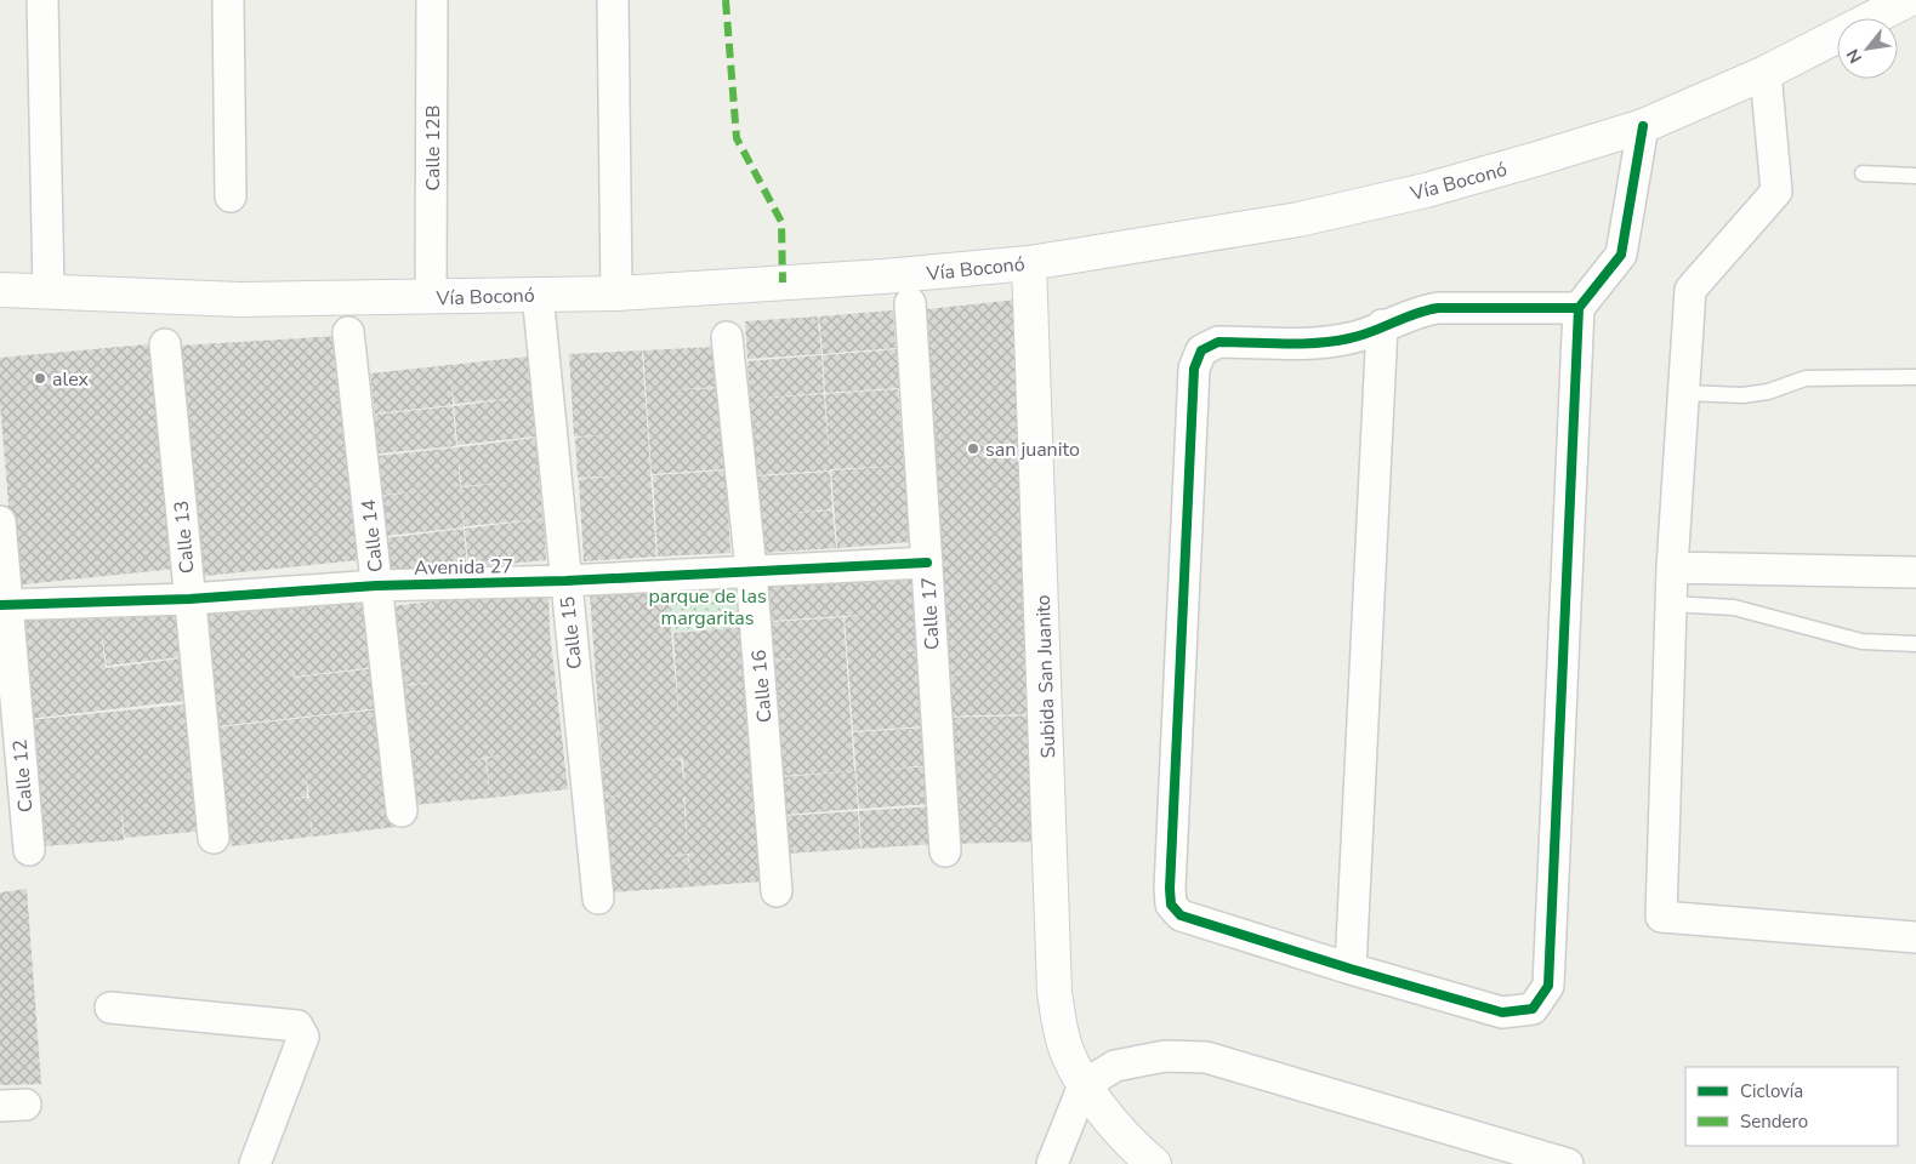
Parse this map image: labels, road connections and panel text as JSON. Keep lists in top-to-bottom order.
{
  "streets": {
    "main road": ["Vía Boconó", "Subida San Juanito"],
    "street": [
      "Calle 12B",
      "Calle 14",
      "Calle 13",
      "Avenida 27",
      "Calle 17",
      "Calle 15",
      "Calle 16",
      "Calle 12"
    ]
  },
  "crossings": [
    ["Calle 12B", "Vía Boconó"],
    ["Vía Boconó", "Calle 15"],
    ["Vía Boconó", "Subida San Juanito"],
    ["Calle 14", "Avenida 27"],
    ["Calle 13", "Avenida 27"],
    ["Avenida 27", "Calle 17"],
    ["Avenida 27", "Calle 15"],
    ["Avenida 27", "Calle 16"],
    ["Avenida 27", "Calle 12"]
  ],
  "parks": ["parque de las margaritas"],
  "places": ["alex", "san juanito"],
  "legend": ["Ciclovía", "Sendero"],
  "north": "bottom left"
}
